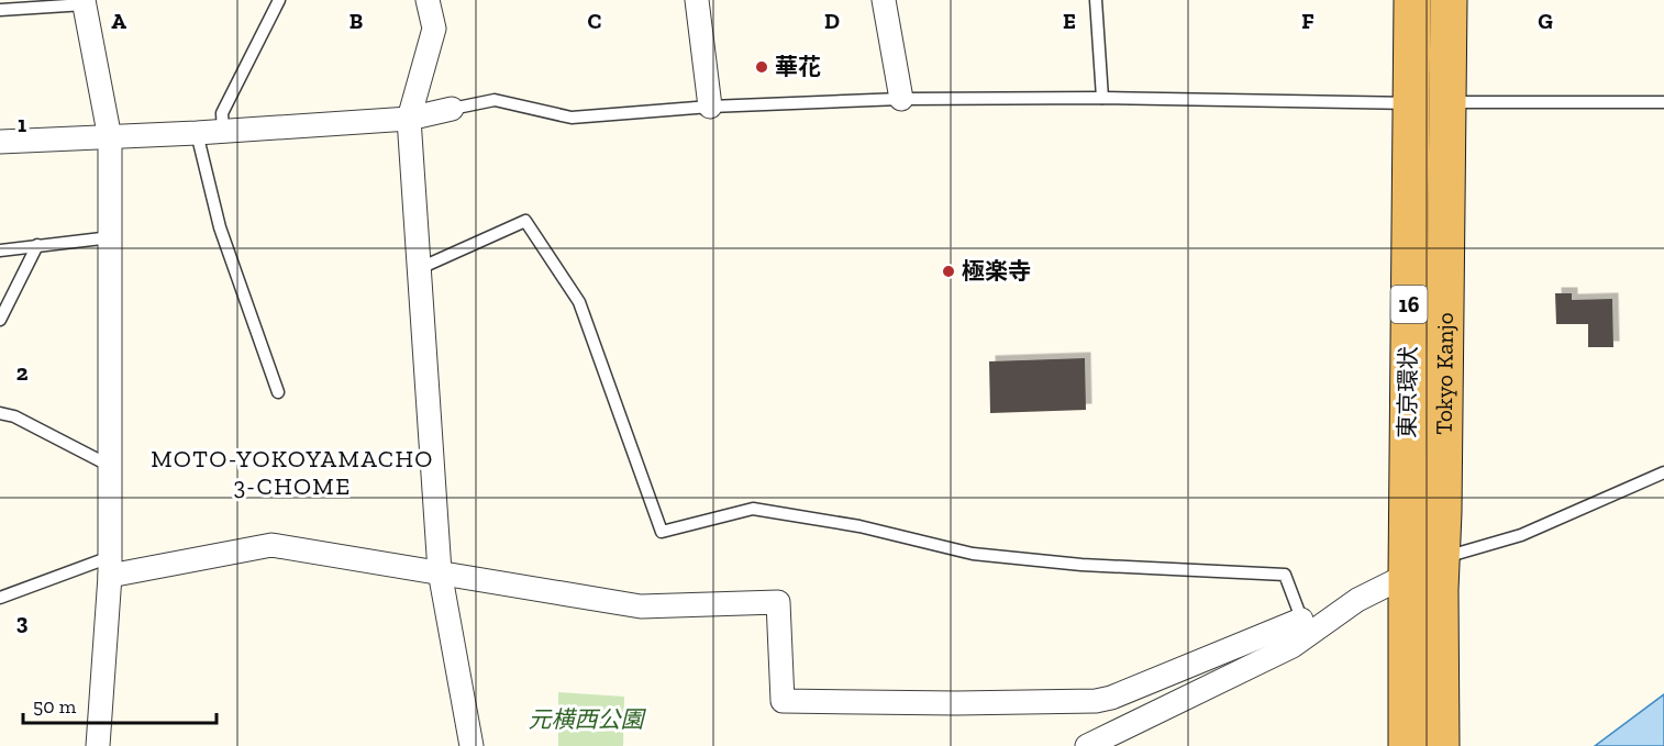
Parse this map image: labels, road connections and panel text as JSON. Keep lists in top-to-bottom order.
{
  "streets": {
    "highway": ["16", "Tokyo Kanjo", "東京環状"]
  },
  "crossings": [
    ["Tokyo Kanjo", "東京環状"]
  ],
  "districts": ["MOTO-YOKOYAMACHO 3-CHOME"],
  "parks": ["元横西公園"],
  "places": ["華花", "極楽寺"],
  "scale_bar": "50 m",
  "grid": {
    "columns": [
      "A",
      "B",
      "C",
      "D",
      "E",
      "F",
      "G"
    ],
    "rows": ["1", "2", "3"]
  }
}
